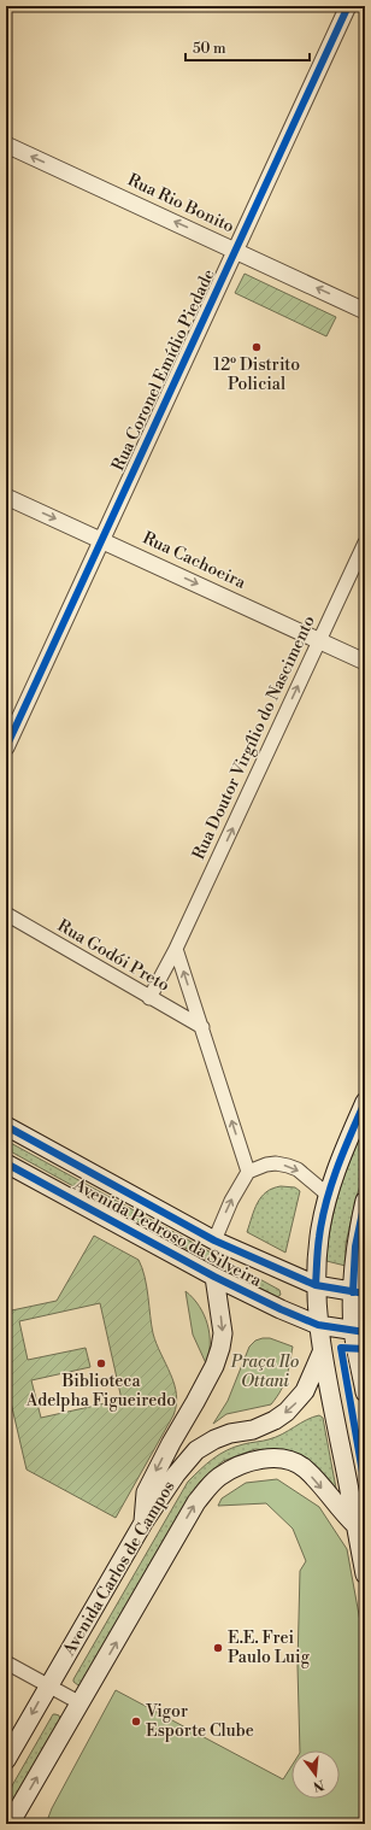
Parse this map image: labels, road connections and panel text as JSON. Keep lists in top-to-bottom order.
{
  "streets": {
    "main road": ["Avenida Pedroso da Silveira", "Avenida Carlos de Campos"],
    "street": [
      "Rua Rio Bonito",
      "Rua Coronel Emídio Piedade",
      "Rua Cachoeira",
      "Rua Doutor Virgílio do Nascimento",
      "Rua Godói Preto"
    ]
  },
  "crossings": [
    ["Rua Rio Bonito", "Rua Coronel Emídio Piedade"],
    ["Rua Coronel Emídio Piedade", "Rua Cachoeira"],
    ["Rua Cachoeira", "Rua Doutor Virgílio do Nascimento"],
    ["Rua Doutor Virgílio do Nascimento", "Rua Godói Preto"]
  ],
  "one_way": ["Rua Rio Bonito", "Rua Cachoeira", "Rua Doutor Virgílio do Nascimento"],
  "parks": ["Praça Ilo Ottani"],
  "places": [
    "12º Distrito Policial",
    "Biblioteca Adelpha Figueiredo",
    "E.E. Frei Paulo Luig",
    "Vigor Esporte Clube"
  ],
  "scale_bar": "50 m",
  "north": "bottom"
}
